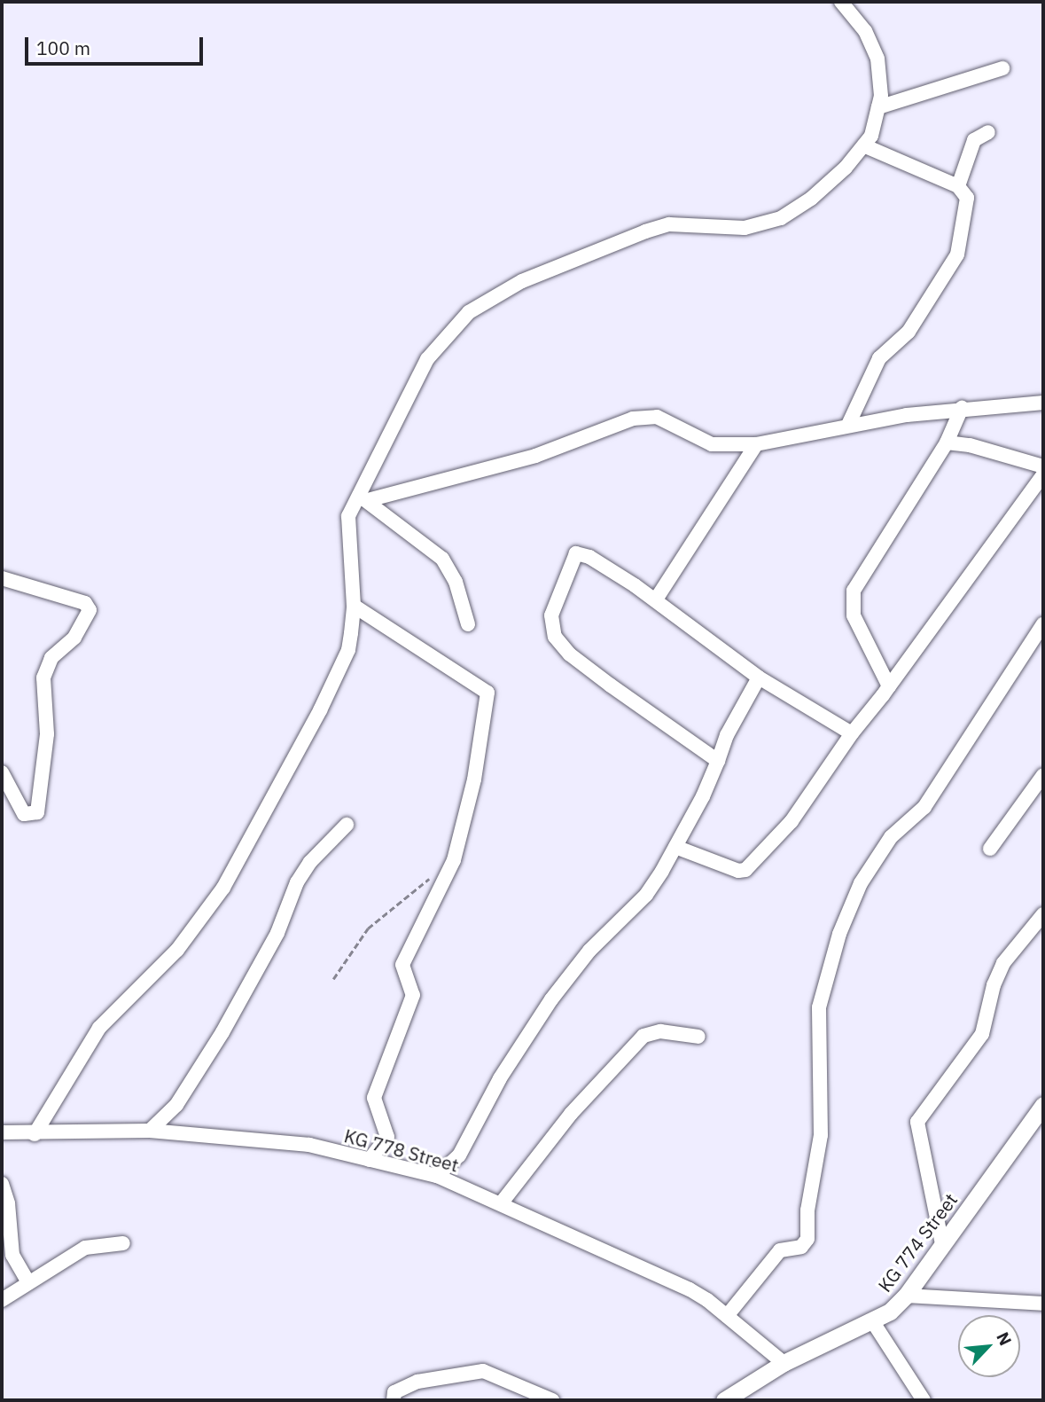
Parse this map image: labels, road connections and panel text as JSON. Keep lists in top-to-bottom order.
{
  "streets": {
    "street": ["KG 778 Street", "KG 774 Street"]
  },
  "crossings": [
    ["KG 778 Street", "KG 774 Street"]
  ],
  "scale_bar": "100 m",
  "north": "top right"
}
